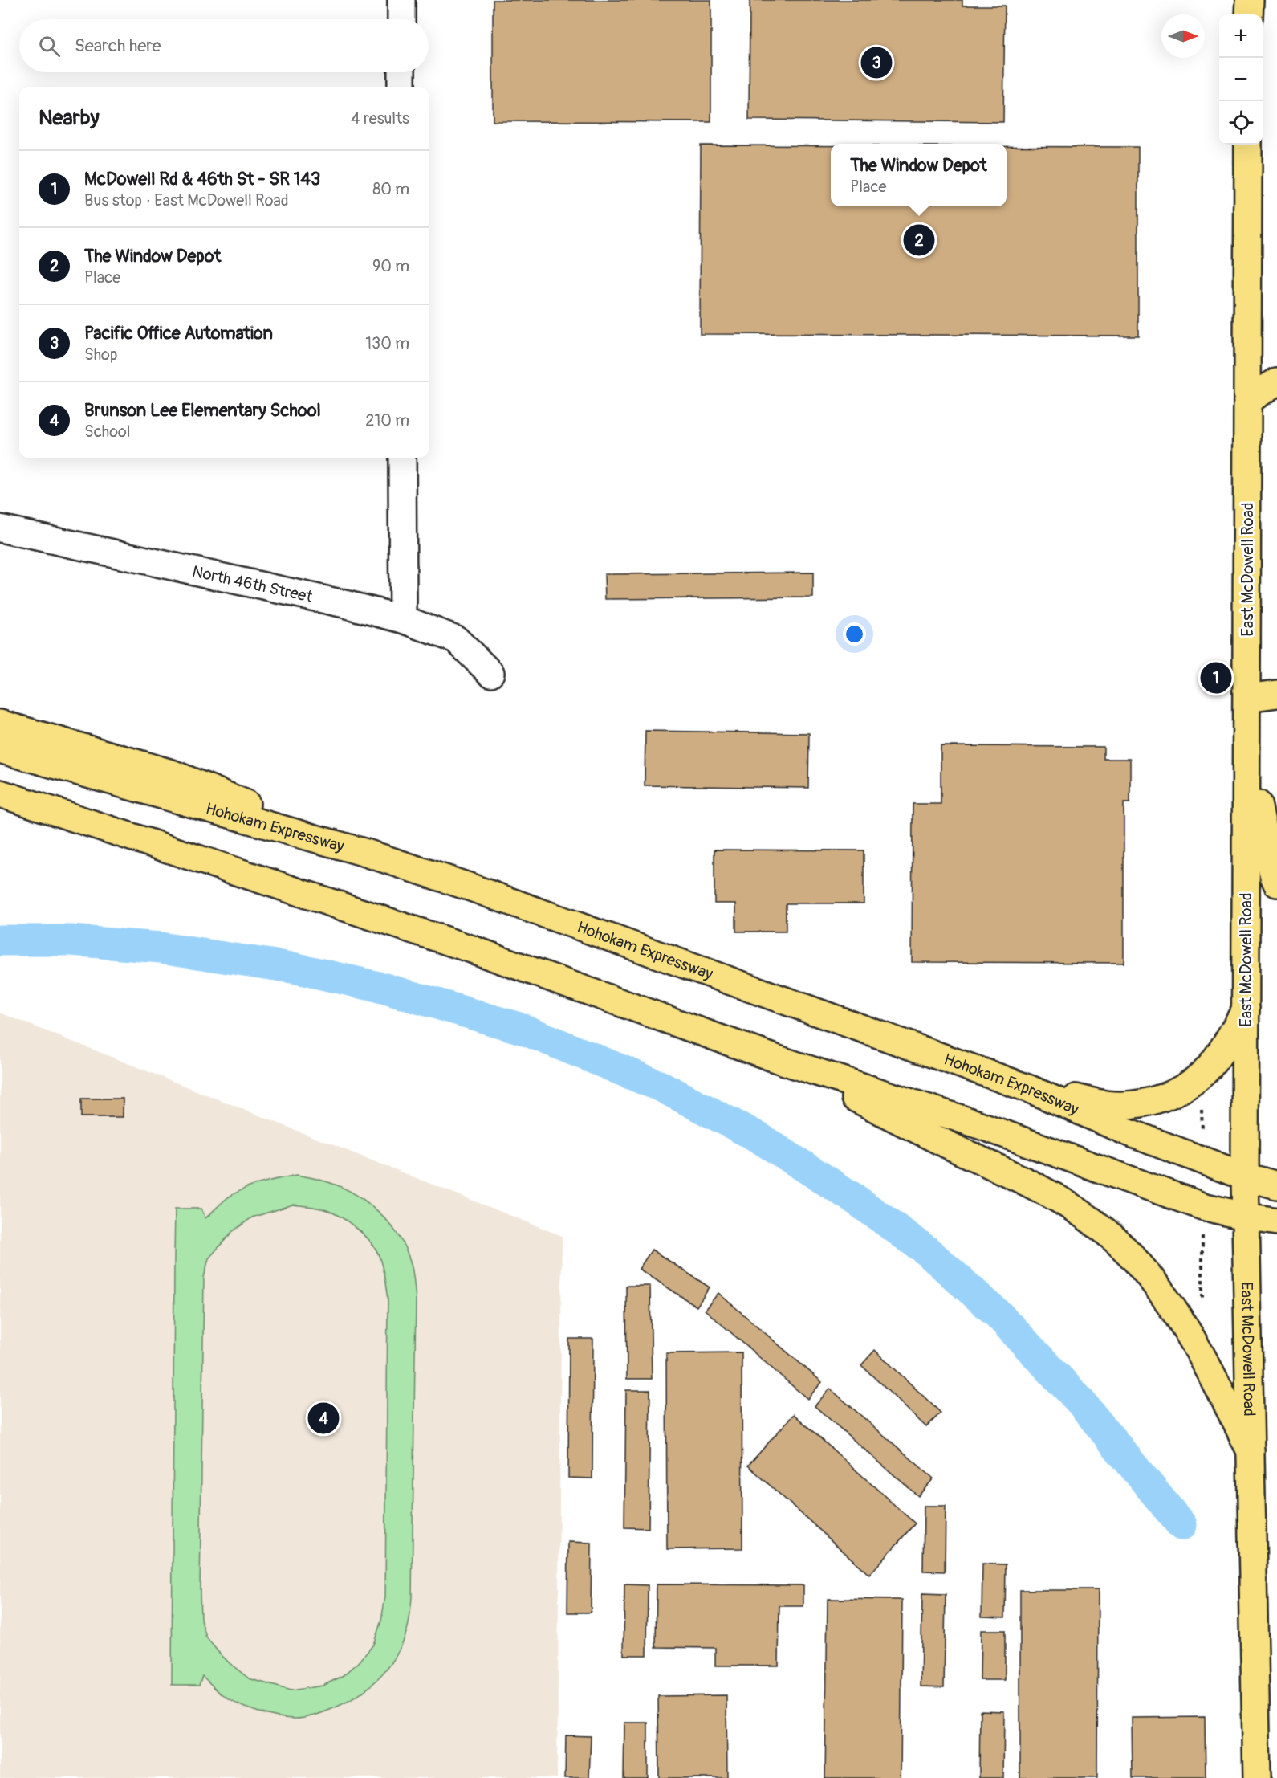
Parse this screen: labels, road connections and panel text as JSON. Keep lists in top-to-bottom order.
{
  "streets": {
    "main road": ["East McDowell Road", "Hohokam Expressway"],
    "street": ["North 46th Street"]
  },
  "crossings": [
    ["East McDowell Road", "Hohokam Expressway"]
  ],
  "north": "right",
  "page": {
    "map_buttons": ["+", "−"],
    "search": "Search here",
    "pins": [
      "3",
      "2",
      "1",
      "4"
    ],
    "heading": ["Nearby", "4 results"],
    "popup": ["The Window Depot", "Place"],
    "list": [
      {
        "mark": "1",
        "name": "McDowell Rd & 46th St - SR 143",
        "note": "Bus stop · East McDowell Road",
        "value": "80 m"
      },
      {
        "mark": "2",
        "name": "The Window Depot",
        "note": "Place",
        "value": "90 m"
      },
      {
        "mark": "3",
        "name": "Pacific Office Automation",
        "note": "Shop",
        "value": "130 m"
      },
      {
        "mark": "4",
        "name": "Brunson Lee Elementary School",
        "note": "School",
        "value": "210 m"
      }
    ]
  }
}
